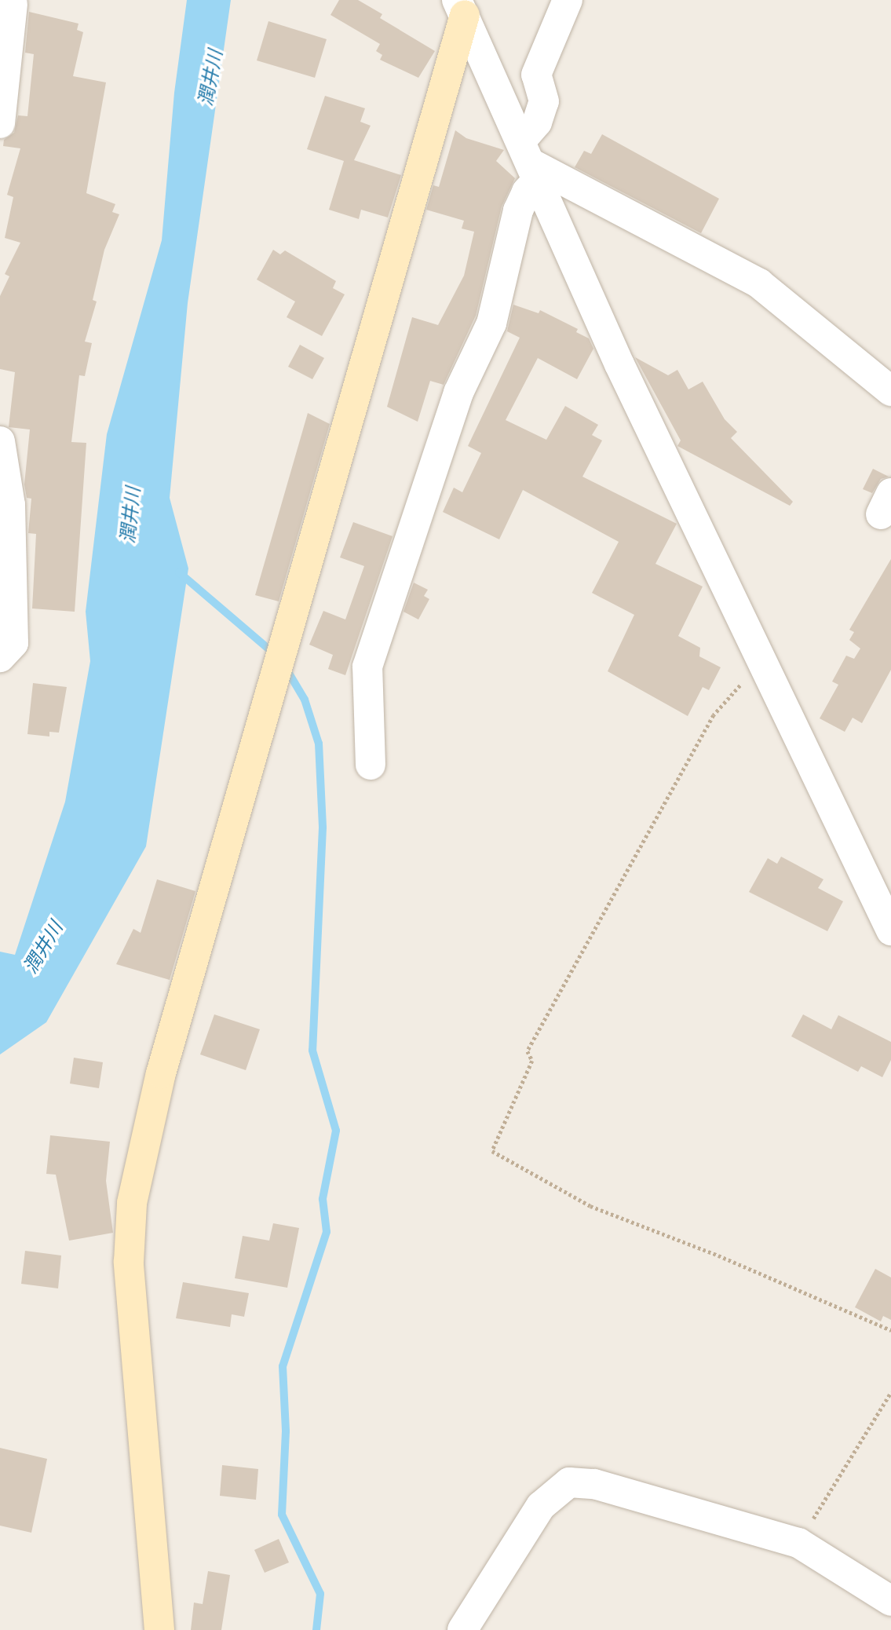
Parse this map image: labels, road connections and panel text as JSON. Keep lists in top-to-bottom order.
{
  "water": ["潤井川"]
}
